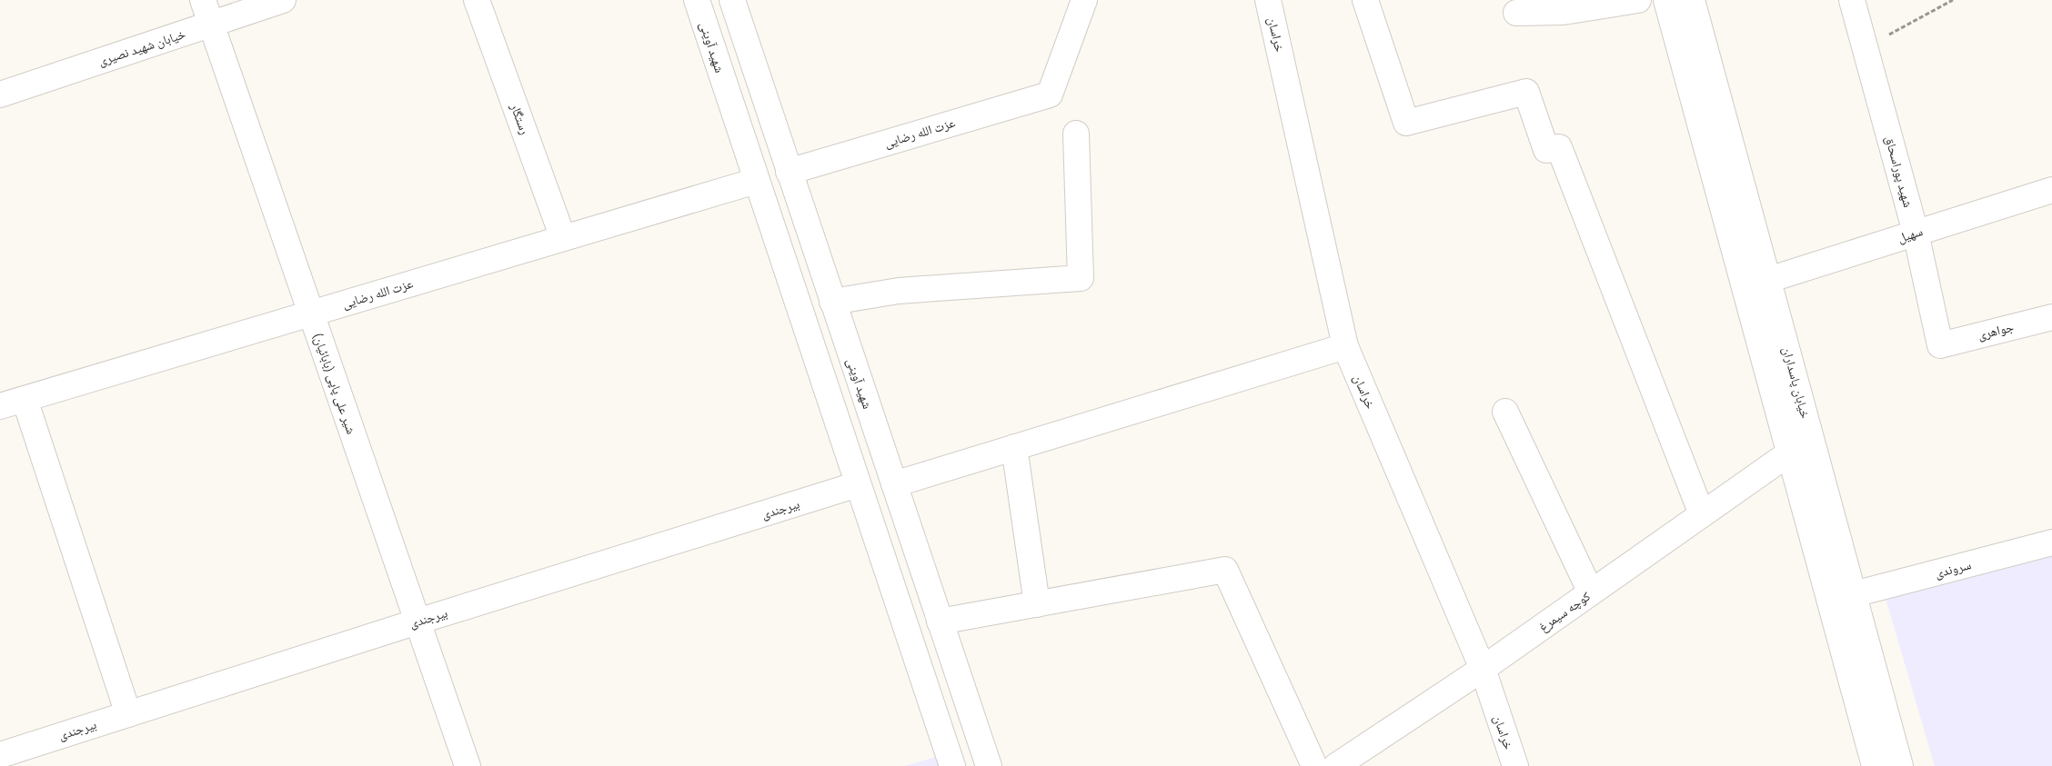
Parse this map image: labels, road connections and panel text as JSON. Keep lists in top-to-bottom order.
{
  "streets": {
    "street": [
      "خراسان",
      "خیابان شهید نصیری",
      "شهید آوینی",
      "رستگار",
      "عزت الله رضایی",
      "شهید پوراسحاق",
      "سهیل",
      "جواهری",
      "خیابان پاسداران",
      "شیر علی پاپی (بابائیان)",
      "بیرجندی",
      "سروندی",
      "کوچه سیمرغ"
    ]
  },
  "crossings": [
    ["خراسان", "کوچه سیمرغ"],
    ["خیابان شهید نصیری", "شیر علی پاپی (بابائیان)"],
    ["شهید آوینی", "عزت الله رضایی"],
    ["شهید آوینی", "بیرجندی"],
    ["رستگار", "عزت الله رضایی"],
    ["عزت الله رضایی", "شیر علی پاپی (بابائیان)"],
    ["شهید پوراسحاق", "سهیل"],
    ["شهید پوراسحاق", "جواهری"],
    ["سهیل", "خیابان پاسداران"],
    ["خیابان پاسداران", "سروندی"],
    ["خیابان پاسداران", "کوچه سیمرغ"],
    ["شیر علی پاپی (بابائیان)", "بیرجندی"]
  ]
}
